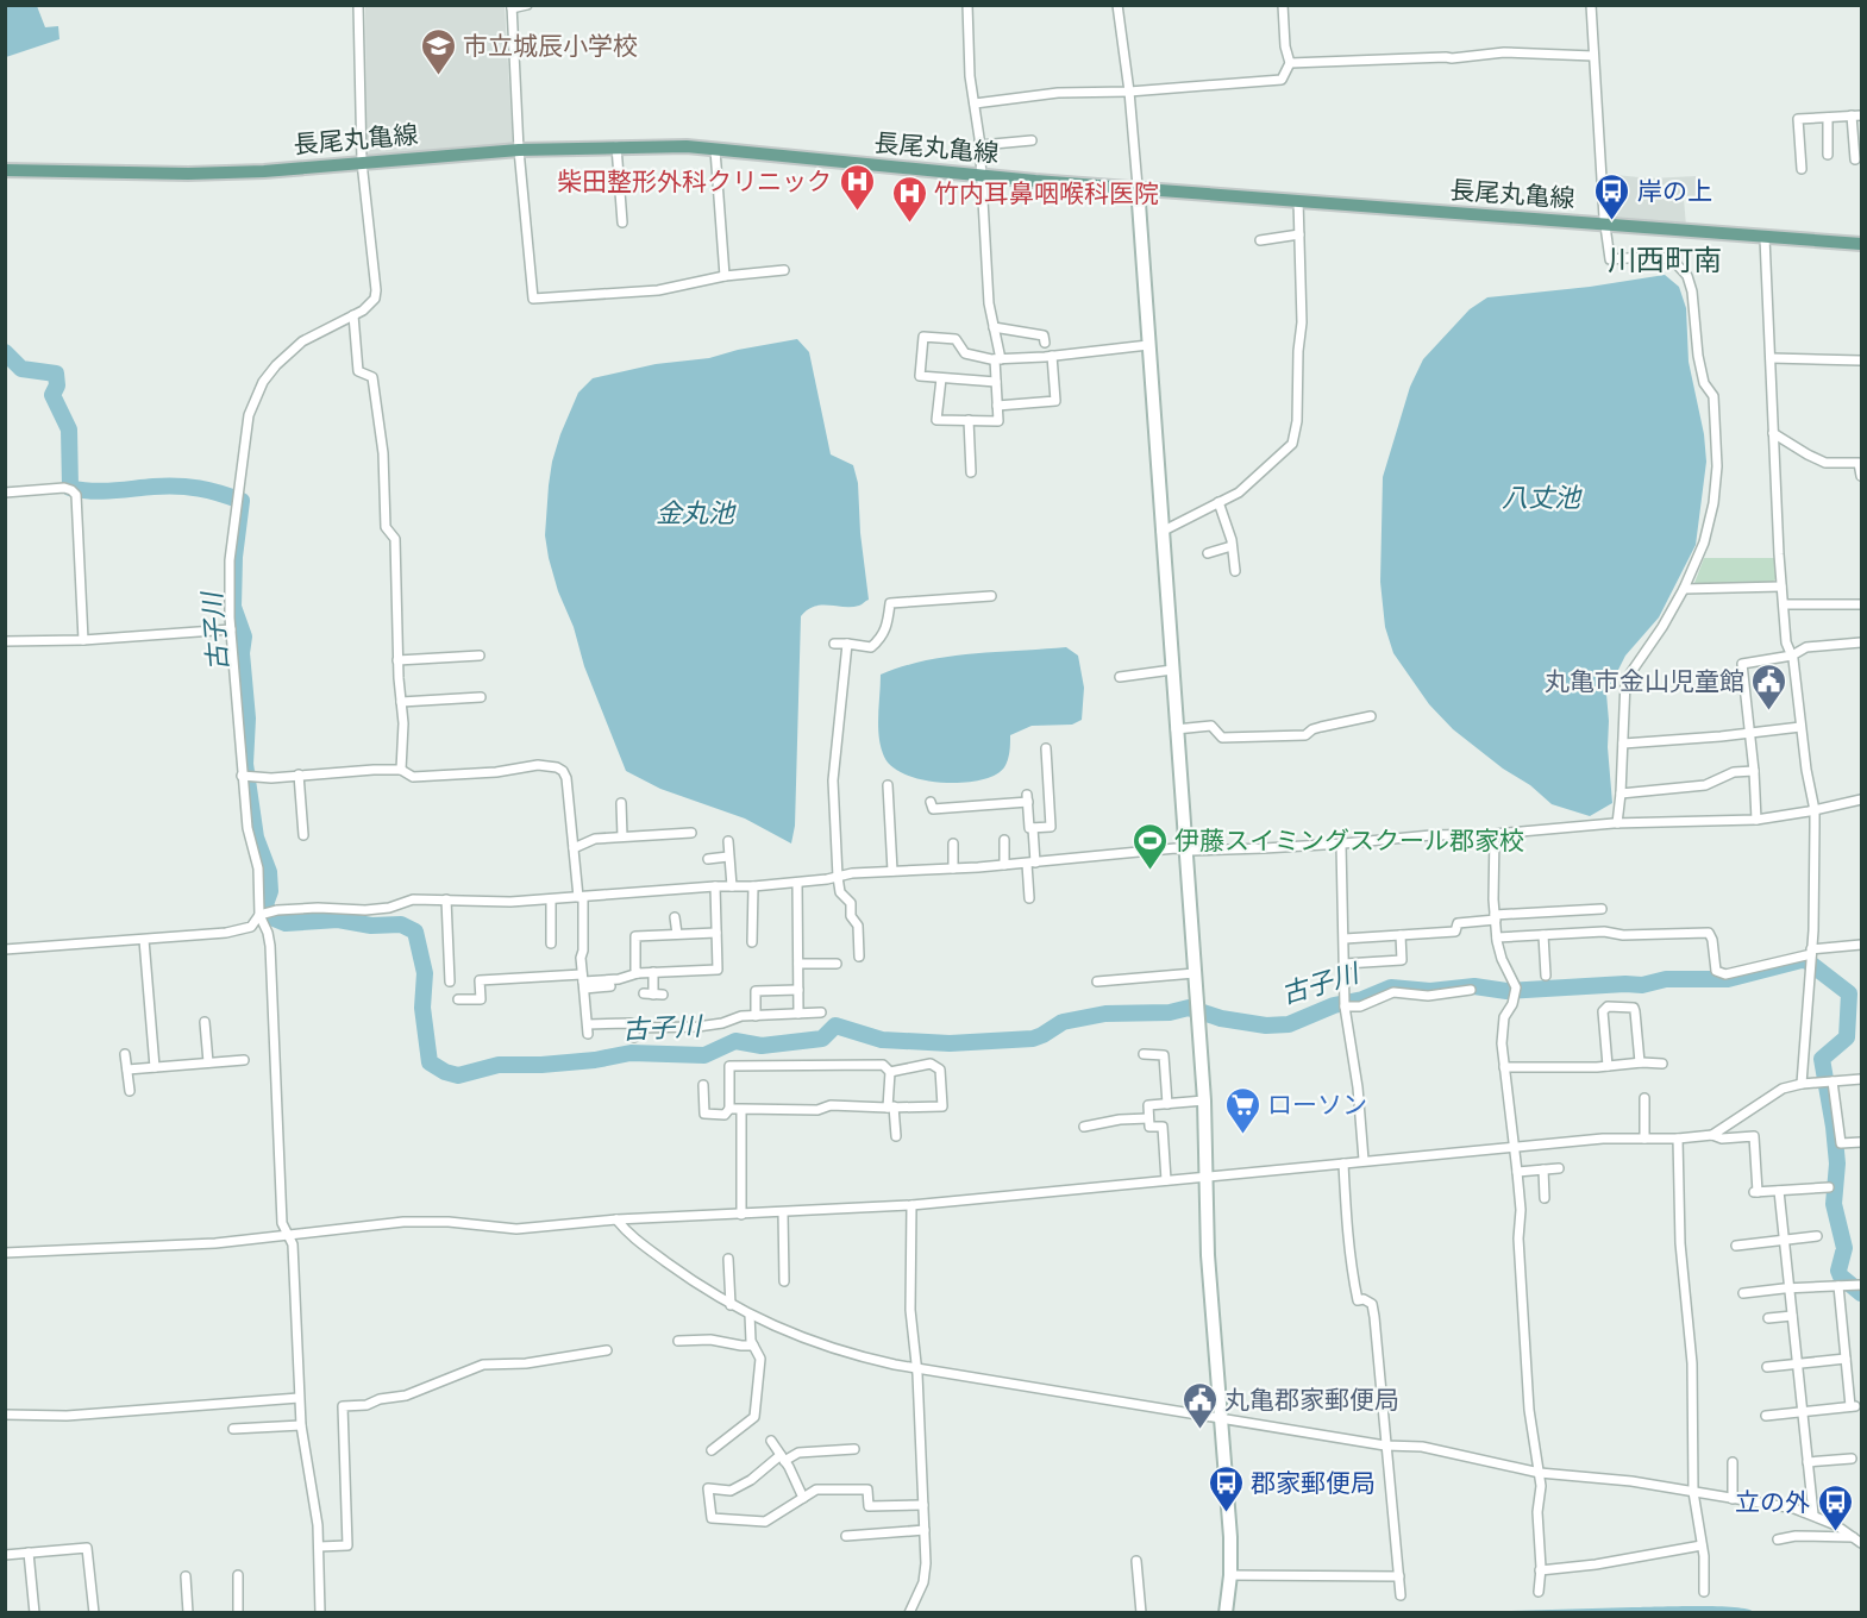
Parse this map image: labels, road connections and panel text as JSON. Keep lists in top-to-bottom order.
{
  "streets": {
    "main road": ["長尾丸亀線"]
  },
  "districts": ["川西町南"],
  "water": ["八丈池", "金丸池", "古子川"],
  "places": {
    "school or university": ["市立城辰小学校"],
    "hospital": ["柴田整形外科クリニック", "竹内耳鼻咽喉科医院"],
    "bus stop": ["岸の上", "郡家郵便局", "立の外"],
    "public building": ["丸亀市金山児童館", "丸亀郡家郵便局"],
    "sports": ["伊藤スイミングスクール郡家校"],
    "supermarket": ["ローソン"]
  }
}
